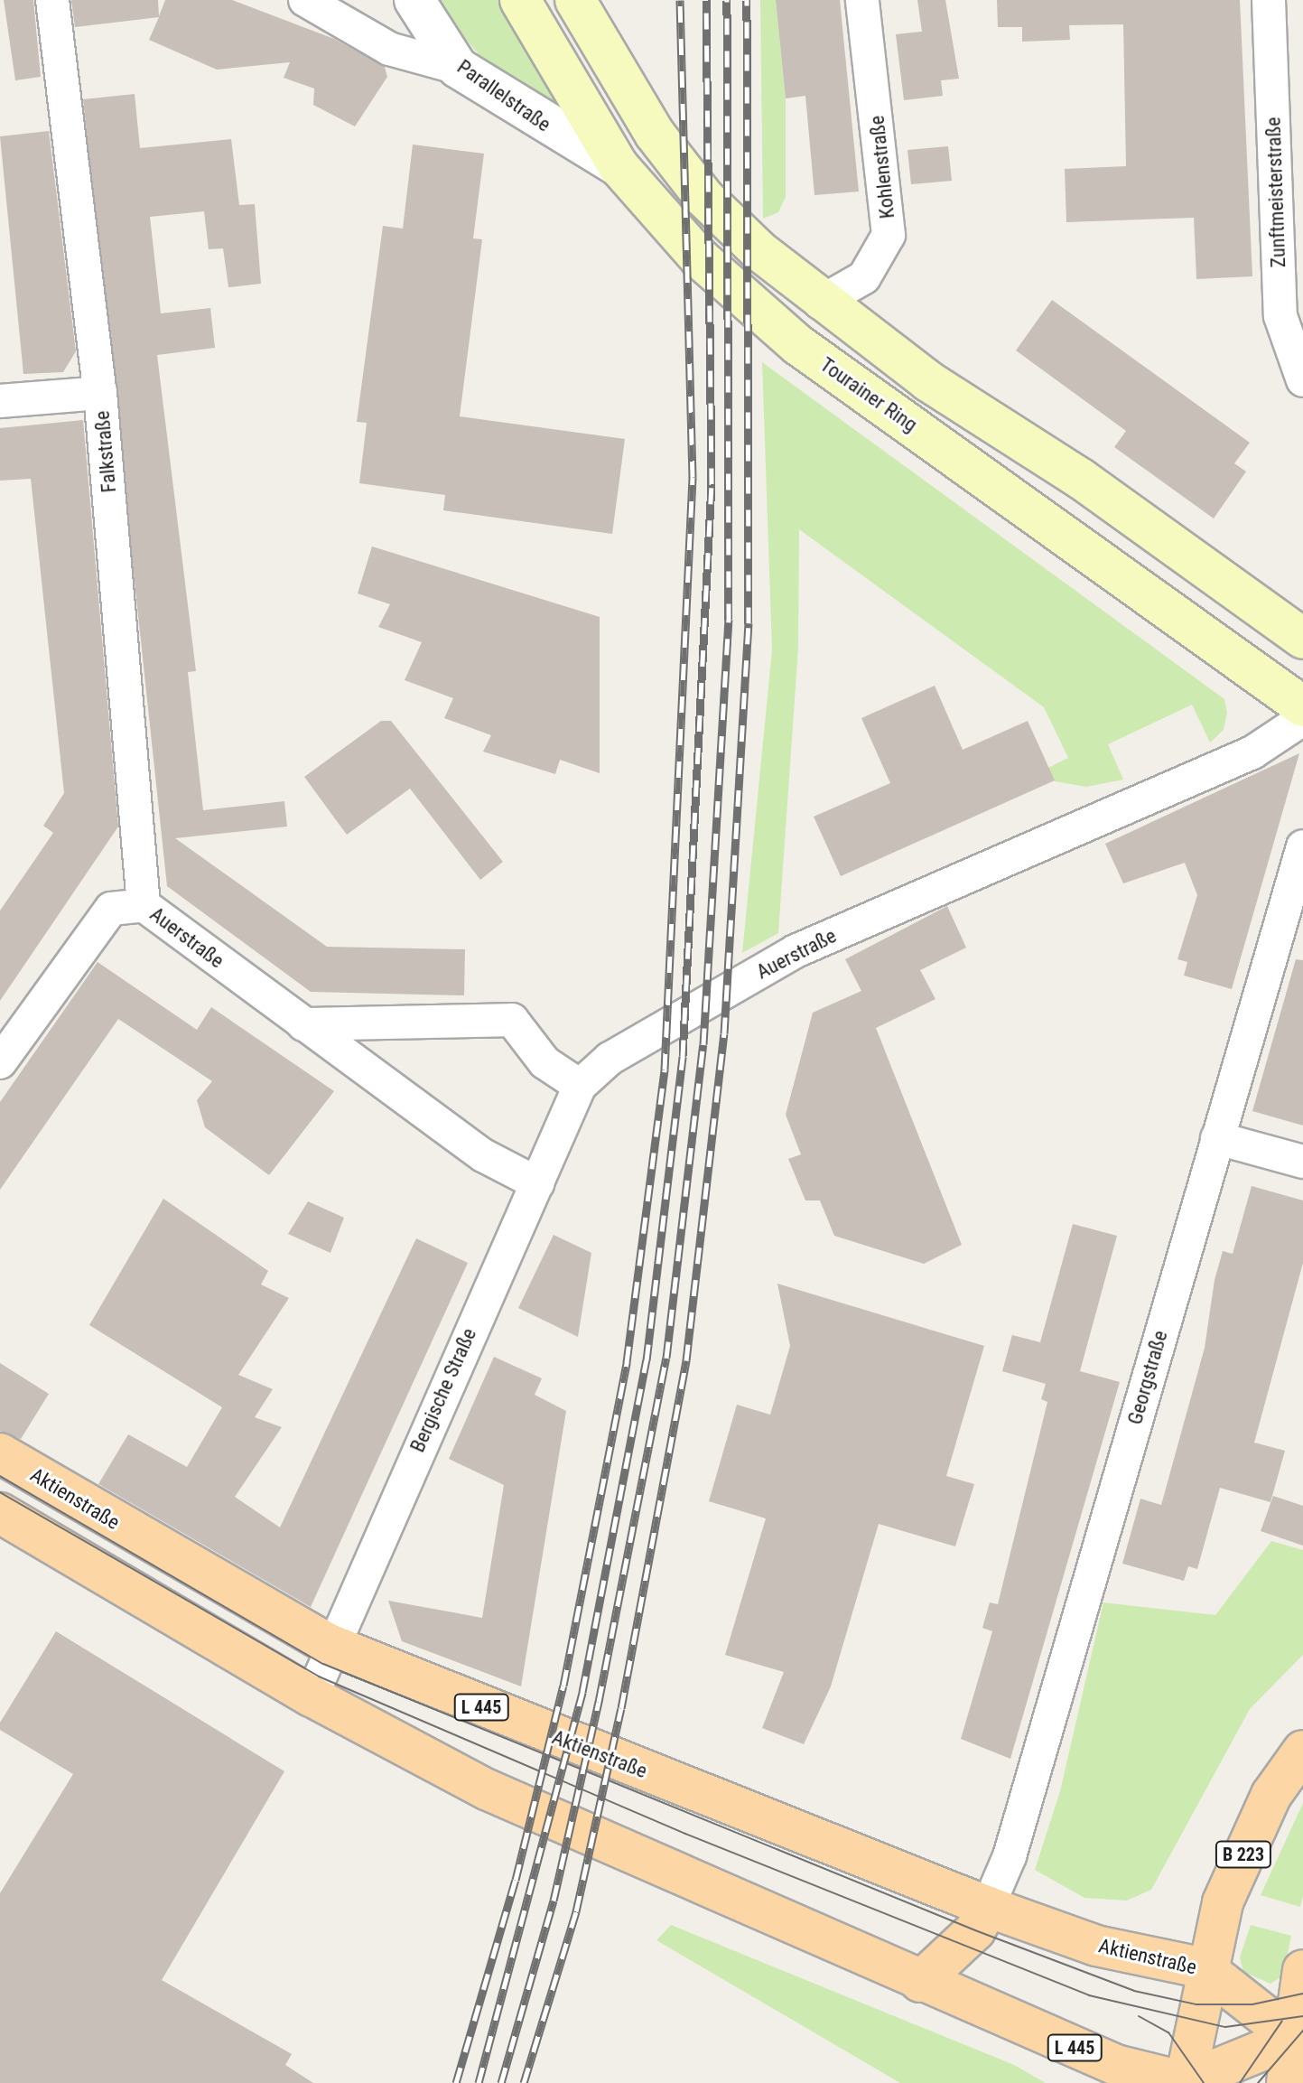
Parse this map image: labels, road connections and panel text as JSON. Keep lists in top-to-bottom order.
{
  "streets": {
    "main road": [
      "Tourainer Ring",
      "Aktienstraße",
      "L 445",
      "B 223"
    ],
    "street": [
      "Parallelstraße",
      "Kohlenstraße",
      "Zunftmeisterstraße",
      "Falkstraße",
      "Auerstraße",
      "Georgstraße",
      "Bergische Straße"
    ]
  },
  "crossings": [
    ["Parallelstraße", "Tourainer Ring"],
    ["Falkstraße", "Auerstraße"],
    ["Auerstraße", "Bergische Straße"],
    ["Georgstraße", "Aktienstraße"],
    ["Bergische Straße", "Aktienstraße"],
    ["Bergische Straße", "L 445"],
    ["Aktienstraße", "B 223"],
    ["L 445", "B 223"]
  ]
}
